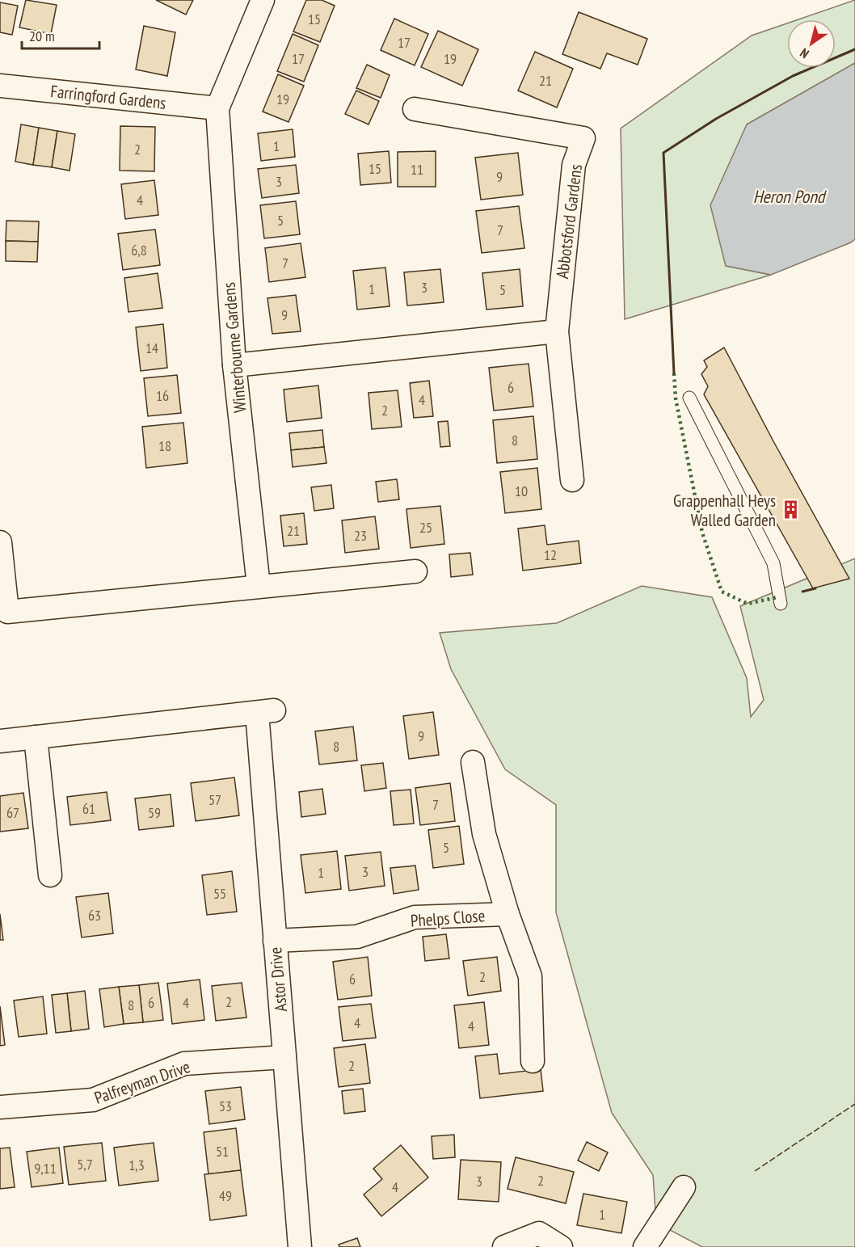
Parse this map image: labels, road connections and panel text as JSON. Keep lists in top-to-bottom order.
{
  "streets": {
    "street": [
      "Farringford Gardens",
      "Abbotsford Gardens",
      "Winterbourne Gardens",
      "Phelps Close",
      "Astor Drive",
      "Palfreyman Drive"
    ]
  },
  "crossings": [
    ["Farringford Gardens", "Winterbourne Gardens"],
    ["Phelps Close", "Astor Drive"],
    ["Astor Drive", "Palfreyman Drive"]
  ],
  "water": ["Heron Pond"],
  "places": {
    "building": ["Grappenhall Heys Walled Garden"]
  },
  "house_numbers": [
    "15",
    "17",
    "17",
    "19",
    "21",
    "19",
    "1",
    "2",
    "15",
    "11",
    "9",
    "3",
    "4",
    "5",
    "7",
    "6,8",
    "7",
    "3",
    "1",
    "5",
    "9",
    "14",
    "6",
    "16",
    "4",
    "2",
    "8",
    "18",
    "10",
    "25",
    "21",
    "23",
    "12",
    "9",
    "8",
    "57",
    "7",
    "61",
    "67",
    "59",
    "5",
    "3",
    "1",
    "55",
    "63",
    "2",
    "6",
    "2",
    "6",
    "4",
    "8",
    "4",
    "4",
    "2",
    "53",
    "51",
    "5,7",
    "1,3",
    "9,11",
    "2",
    "3",
    "4",
    "49",
    "1"
  ],
  "scale_bar": "20 m",
  "north": "bottom left"
}
